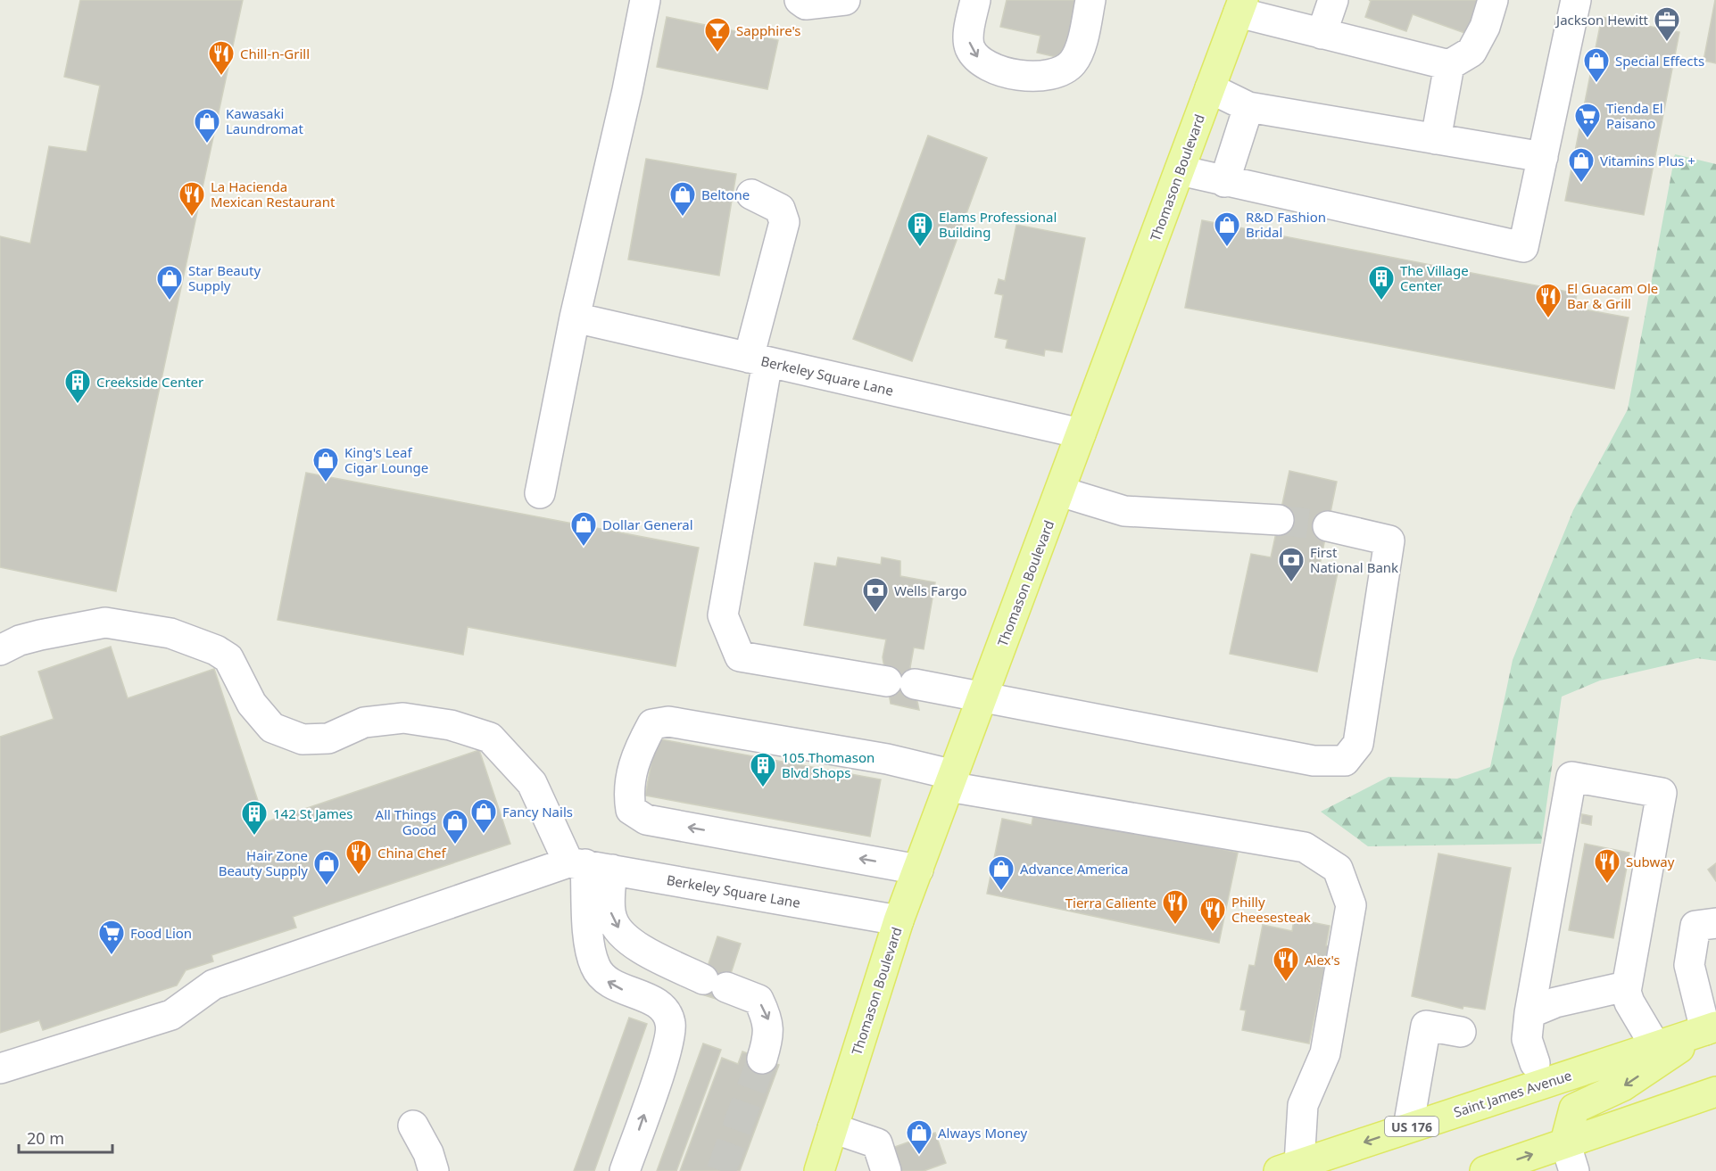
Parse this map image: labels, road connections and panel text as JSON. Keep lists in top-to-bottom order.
{
  "streets": {
    "main road": ["Thomason Boulevard", "Saint James Avenue", "US 176"],
    "street": ["Berkeley Square Lane"]
  },
  "crossings": [
    ["Thomason Boulevard", "Berkeley Square Lane"]
  ],
  "places": {
    "office": ["Jackson Hewitt"],
    "bar": ["Sapphire's"],
    "restaurant": [
      "Chill-n-Grill",
      "La Hacienda Mexican Restaurant",
      "El Guacam Ole Bar & Grill",
      "China Chef",
      "Subway",
      "Tierra Caliente",
      "Philly Cheesesteak",
      "Alex's"
    ],
    "shop": [
      "Special Effects",
      "Kawasaki Laundromat",
      "Vitamins Plus +",
      "Beltone",
      "R&D Fashion Bridal",
      "Star Beauty Supply",
      "King's Leaf Cigar Lounge",
      "Dollar General",
      "Fancy Nails",
      "All Things Good",
      "Hair Zone Beauty Supply",
      "Advance America",
      "Always Money"
    ],
    "supermarket": ["Tienda El Paisano", "Food Lion"],
    "building": [
      "Elams Professional Building",
      "The Village Center",
      "Creekside Center",
      "105 Thomason Blvd Shops",
      "142 St James"
    ],
    "bank": ["First National Bank", "Wells Fargo"]
  },
  "scale_bar": "20 m"
}
